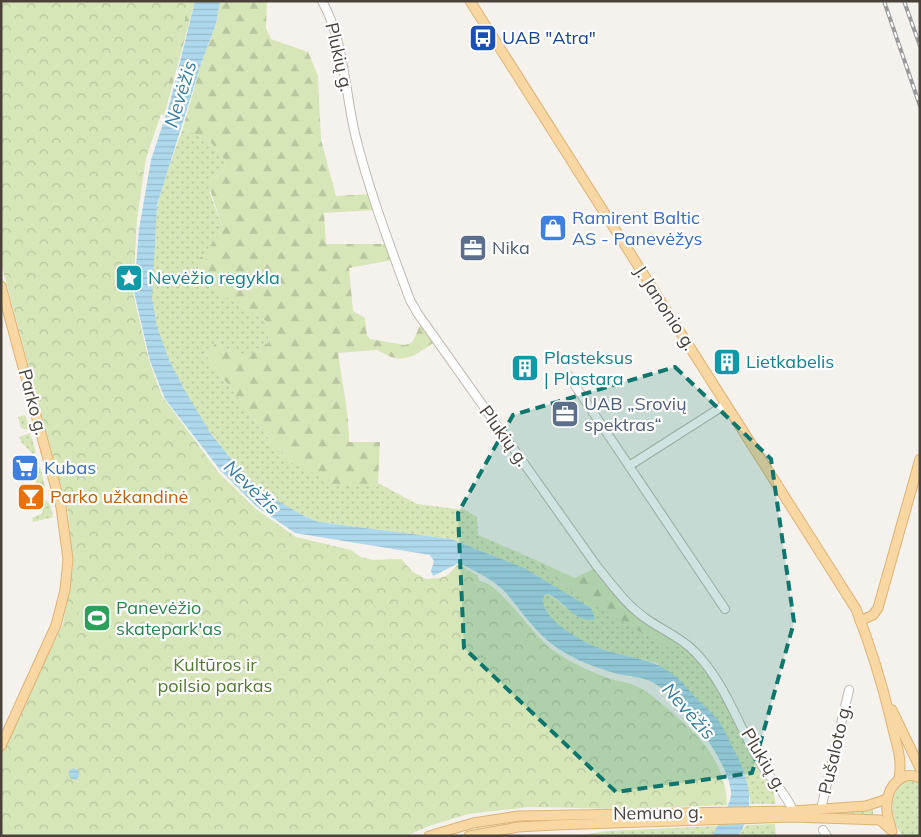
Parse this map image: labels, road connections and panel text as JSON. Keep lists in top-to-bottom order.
{
  "streets": {
    "main road": ["J. Janonio g.", "Parko g.", "Nemuno g."],
    "street": ["Plukių g.", "Pušaloto g."]
  },
  "crossings": [
    ["Plukių g.", "Nemuno g."],
    ["Pušaloto g.", "Nemuno g."]
  ],
  "water": ["Nevėžis"],
  "parks": ["Kultūros ir poilsio parkas"],
  "places": {
    "bus stop": ["UAB \"Atra\""],
    "shop": ["Ramirent Baltic AS - Panevėžys"],
    "office": ["Nika", "UAB „Srovių spektras“"],
    "place": ["Nevėžio regykla"],
    "building": ["Lietkabelis", "Plasteksus | Plastara"],
    "supermarket": ["Kubas"],
    "bar": ["Parko užkandinė"],
    "sports": ["Panevėžio skatepark'as"]
  }
}
